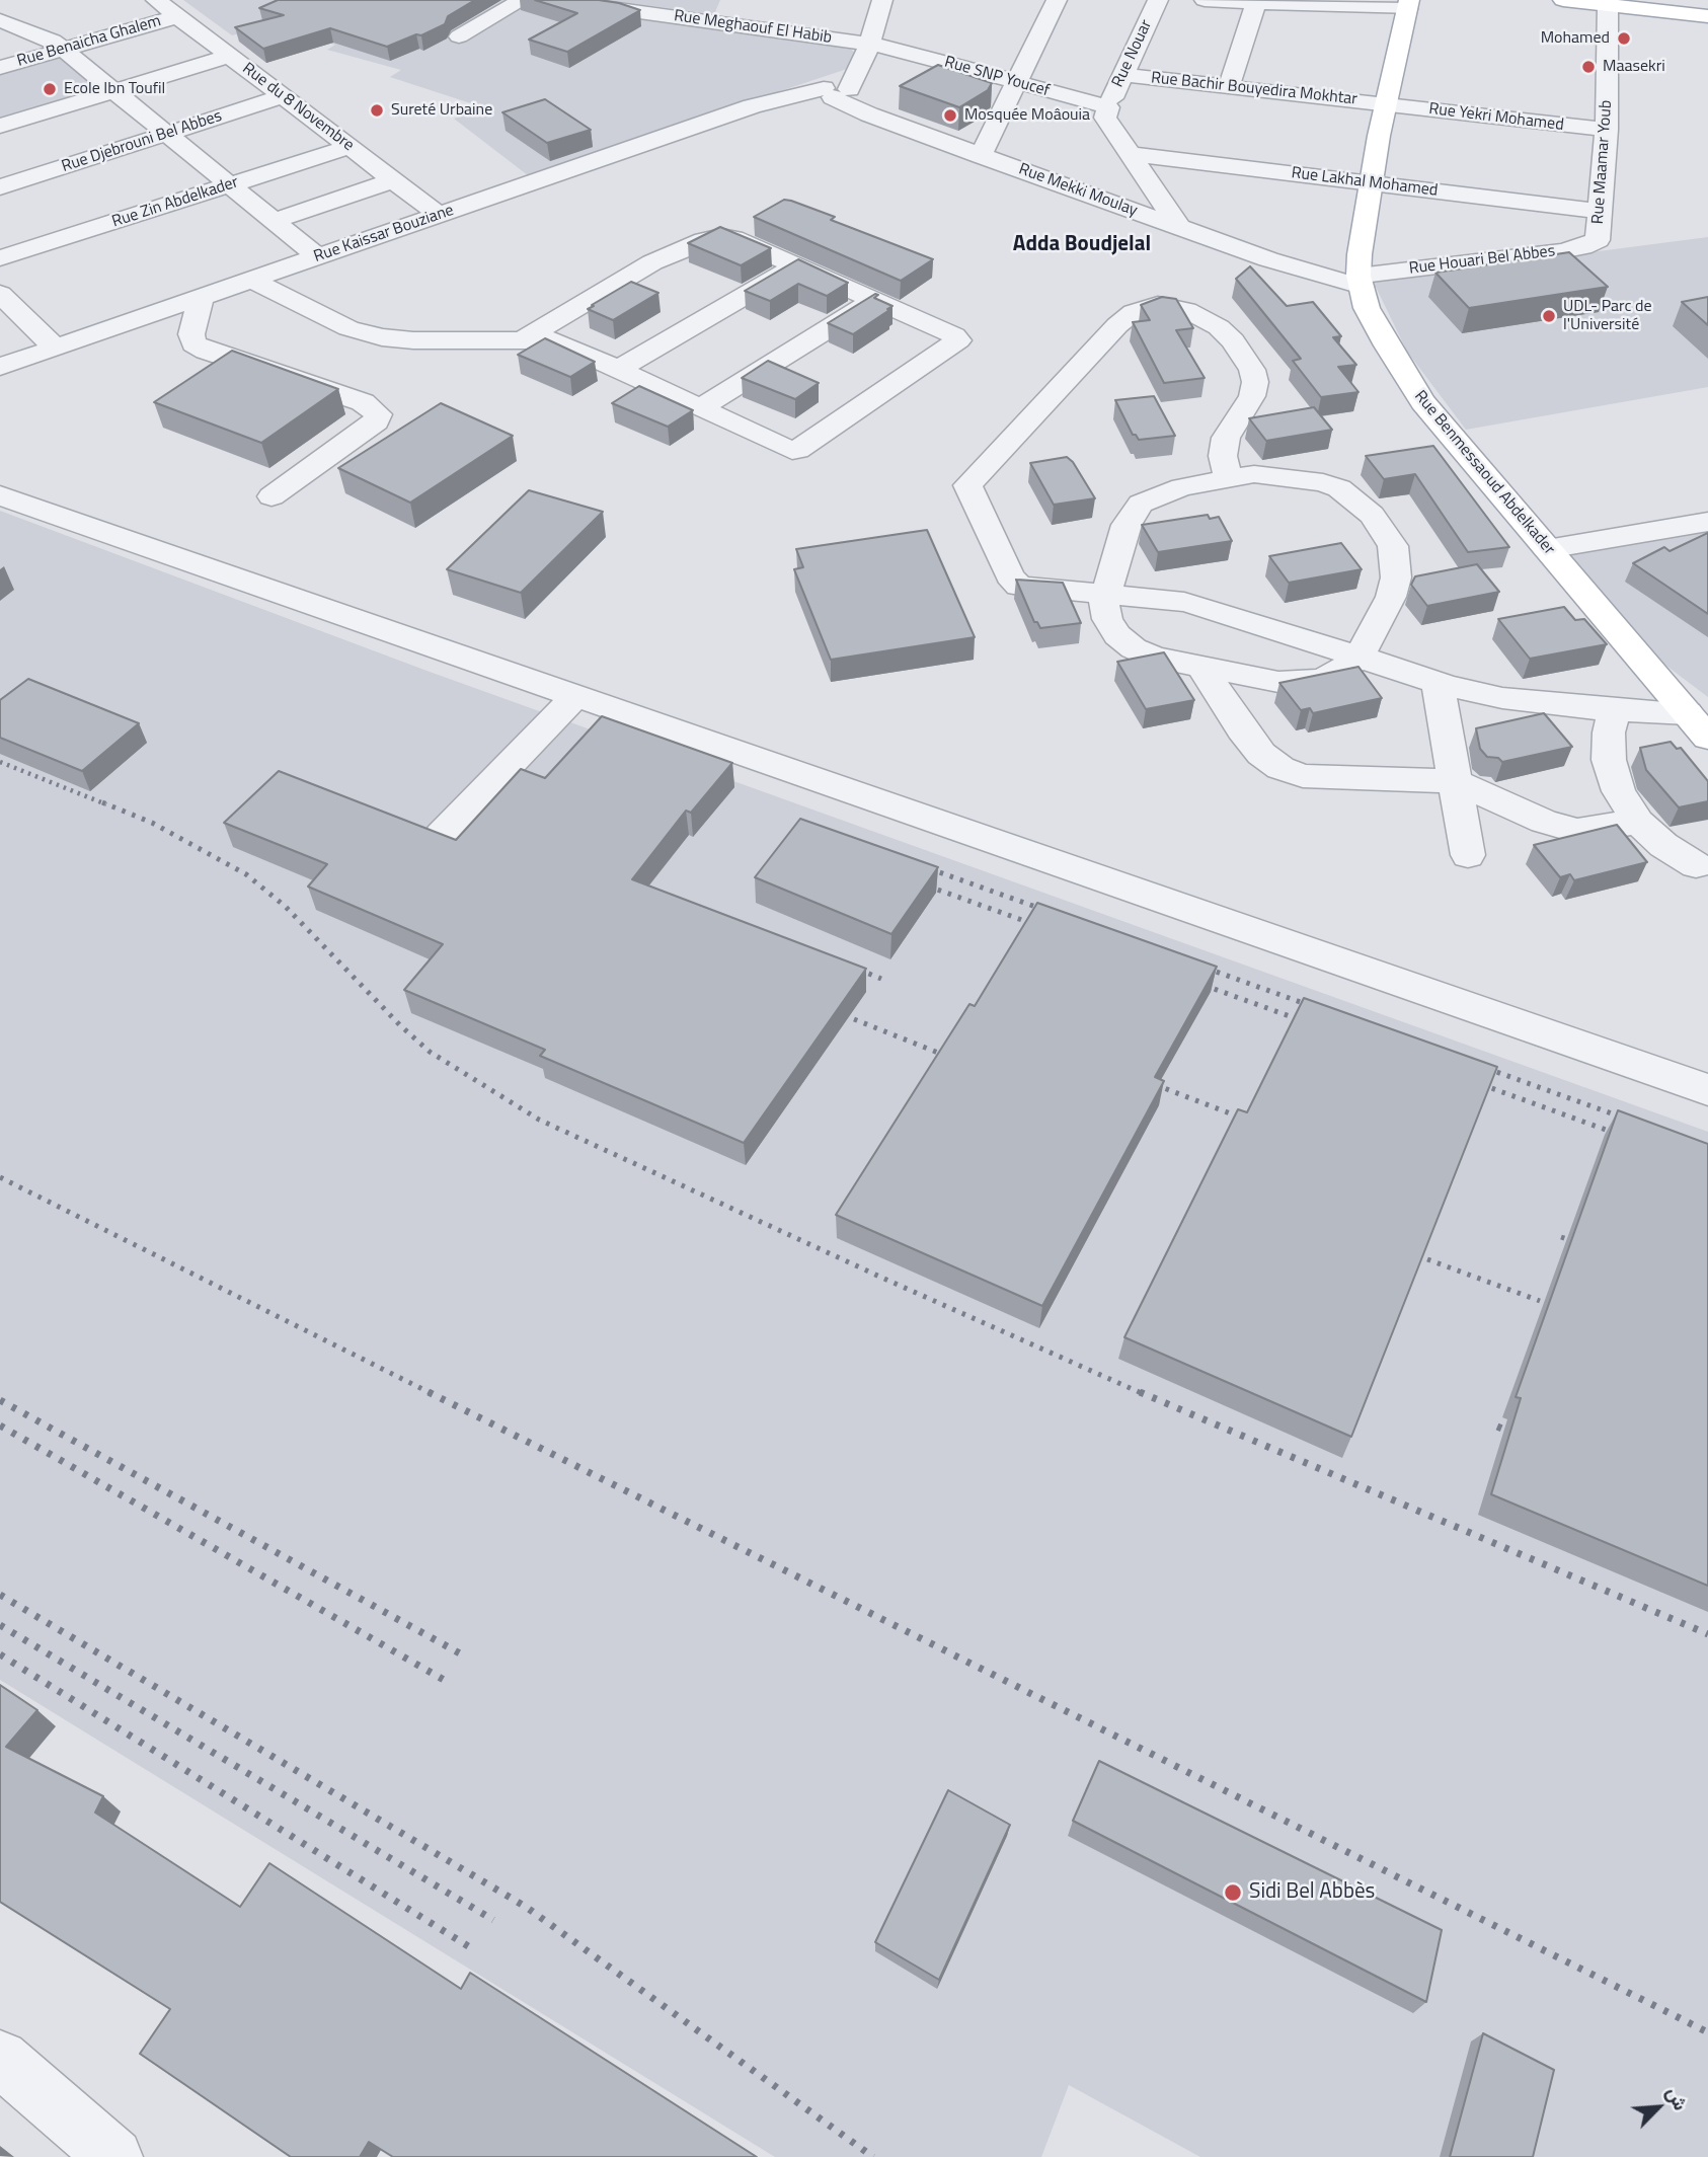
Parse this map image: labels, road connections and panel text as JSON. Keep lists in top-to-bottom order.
{
  "streets": {
    "main road": ["Rue Benmessaoud Abdelkader"],
    "street": [
      "Rue Meghaouf El Habib",
      "Rue Benaicha Ghalem",
      "Rue Nouar",
      "Rue SNP Youcef",
      "Rue Bachir Bouyedira Mokhtar",
      "Rue du 8 Novembre",
      "Rue Yekri Mohamed",
      "Rue Djebrouni Bel Abbes",
      "Rue Maamar Youb",
      "Rue Lakhal Mohamed",
      "Rue Mekki Moulay",
      "Rue Zin Abdelkader",
      "Rue Kaissar Bouziane",
      "Rue Houari Bel Abbes"
    ]
  },
  "crossings": [
    ["Rue Meghaouf El Habib", "Rue SNP Youcef"],
    ["Rue Benaicha Ghalem", "Rue du 8 Novembre"],
    ["Rue Nouar", "Rue SNP Youcef"],
    ["Rue Nouar", "Rue Bachir Bouyedira Mokhtar"],
    ["Rue Bachir Bouyedira Mokhtar", "Rue Yekri Mohamed"],
    ["Rue Bachir Bouyedira Mokhtar", "Rue Benmessaoud Abdelkader"],
    ["Rue du 8 Novembre", "Rue Djebrouni Bel Abbes"],
    ["Rue du 8 Novembre", "Rue Zin Abdelkader"],
    ["Rue du 8 Novembre", "Rue Kaissar Bouziane"],
    ["Rue Yekri Mohamed", "Rue Maamar Youb"],
    ["Rue Yekri Mohamed", "Rue Benmessaoud Abdelkader"],
    ["Rue Maamar Youb", "Rue Lakhal Mohamed"],
    ["Rue Maamar Youb", "Rue Houari Bel Abbes"],
    ["Rue Lakhal Mohamed", "Rue Houari Bel Abbes"],
    ["Rue Lakhal Mohamed", "Rue Benmessaoud Abdelkader"],
    ["Rue Mekki Moulay", "Rue Kaissar Bouziane"],
    ["Rue Mekki Moulay", "Rue Houari Bel Abbes"],
    ["Rue Mekki Moulay", "Rue Benmessaoud Abdelkader"],
    ["Rue Houari Bel Abbes", "Rue Benmessaoud Abdelkader"]
  ],
  "districts": ["Adda Boudjelal"],
  "places": [
    "Mohamed",
    "Maasekri",
    "Ecole Ibn Toufil",
    "Sureté Urbaine",
    "Mosquée Moâouia",
    "UDL- Parc de l'Université",
    "Sidi Bel Abbès"
  ],
  "north": "top right"
}
